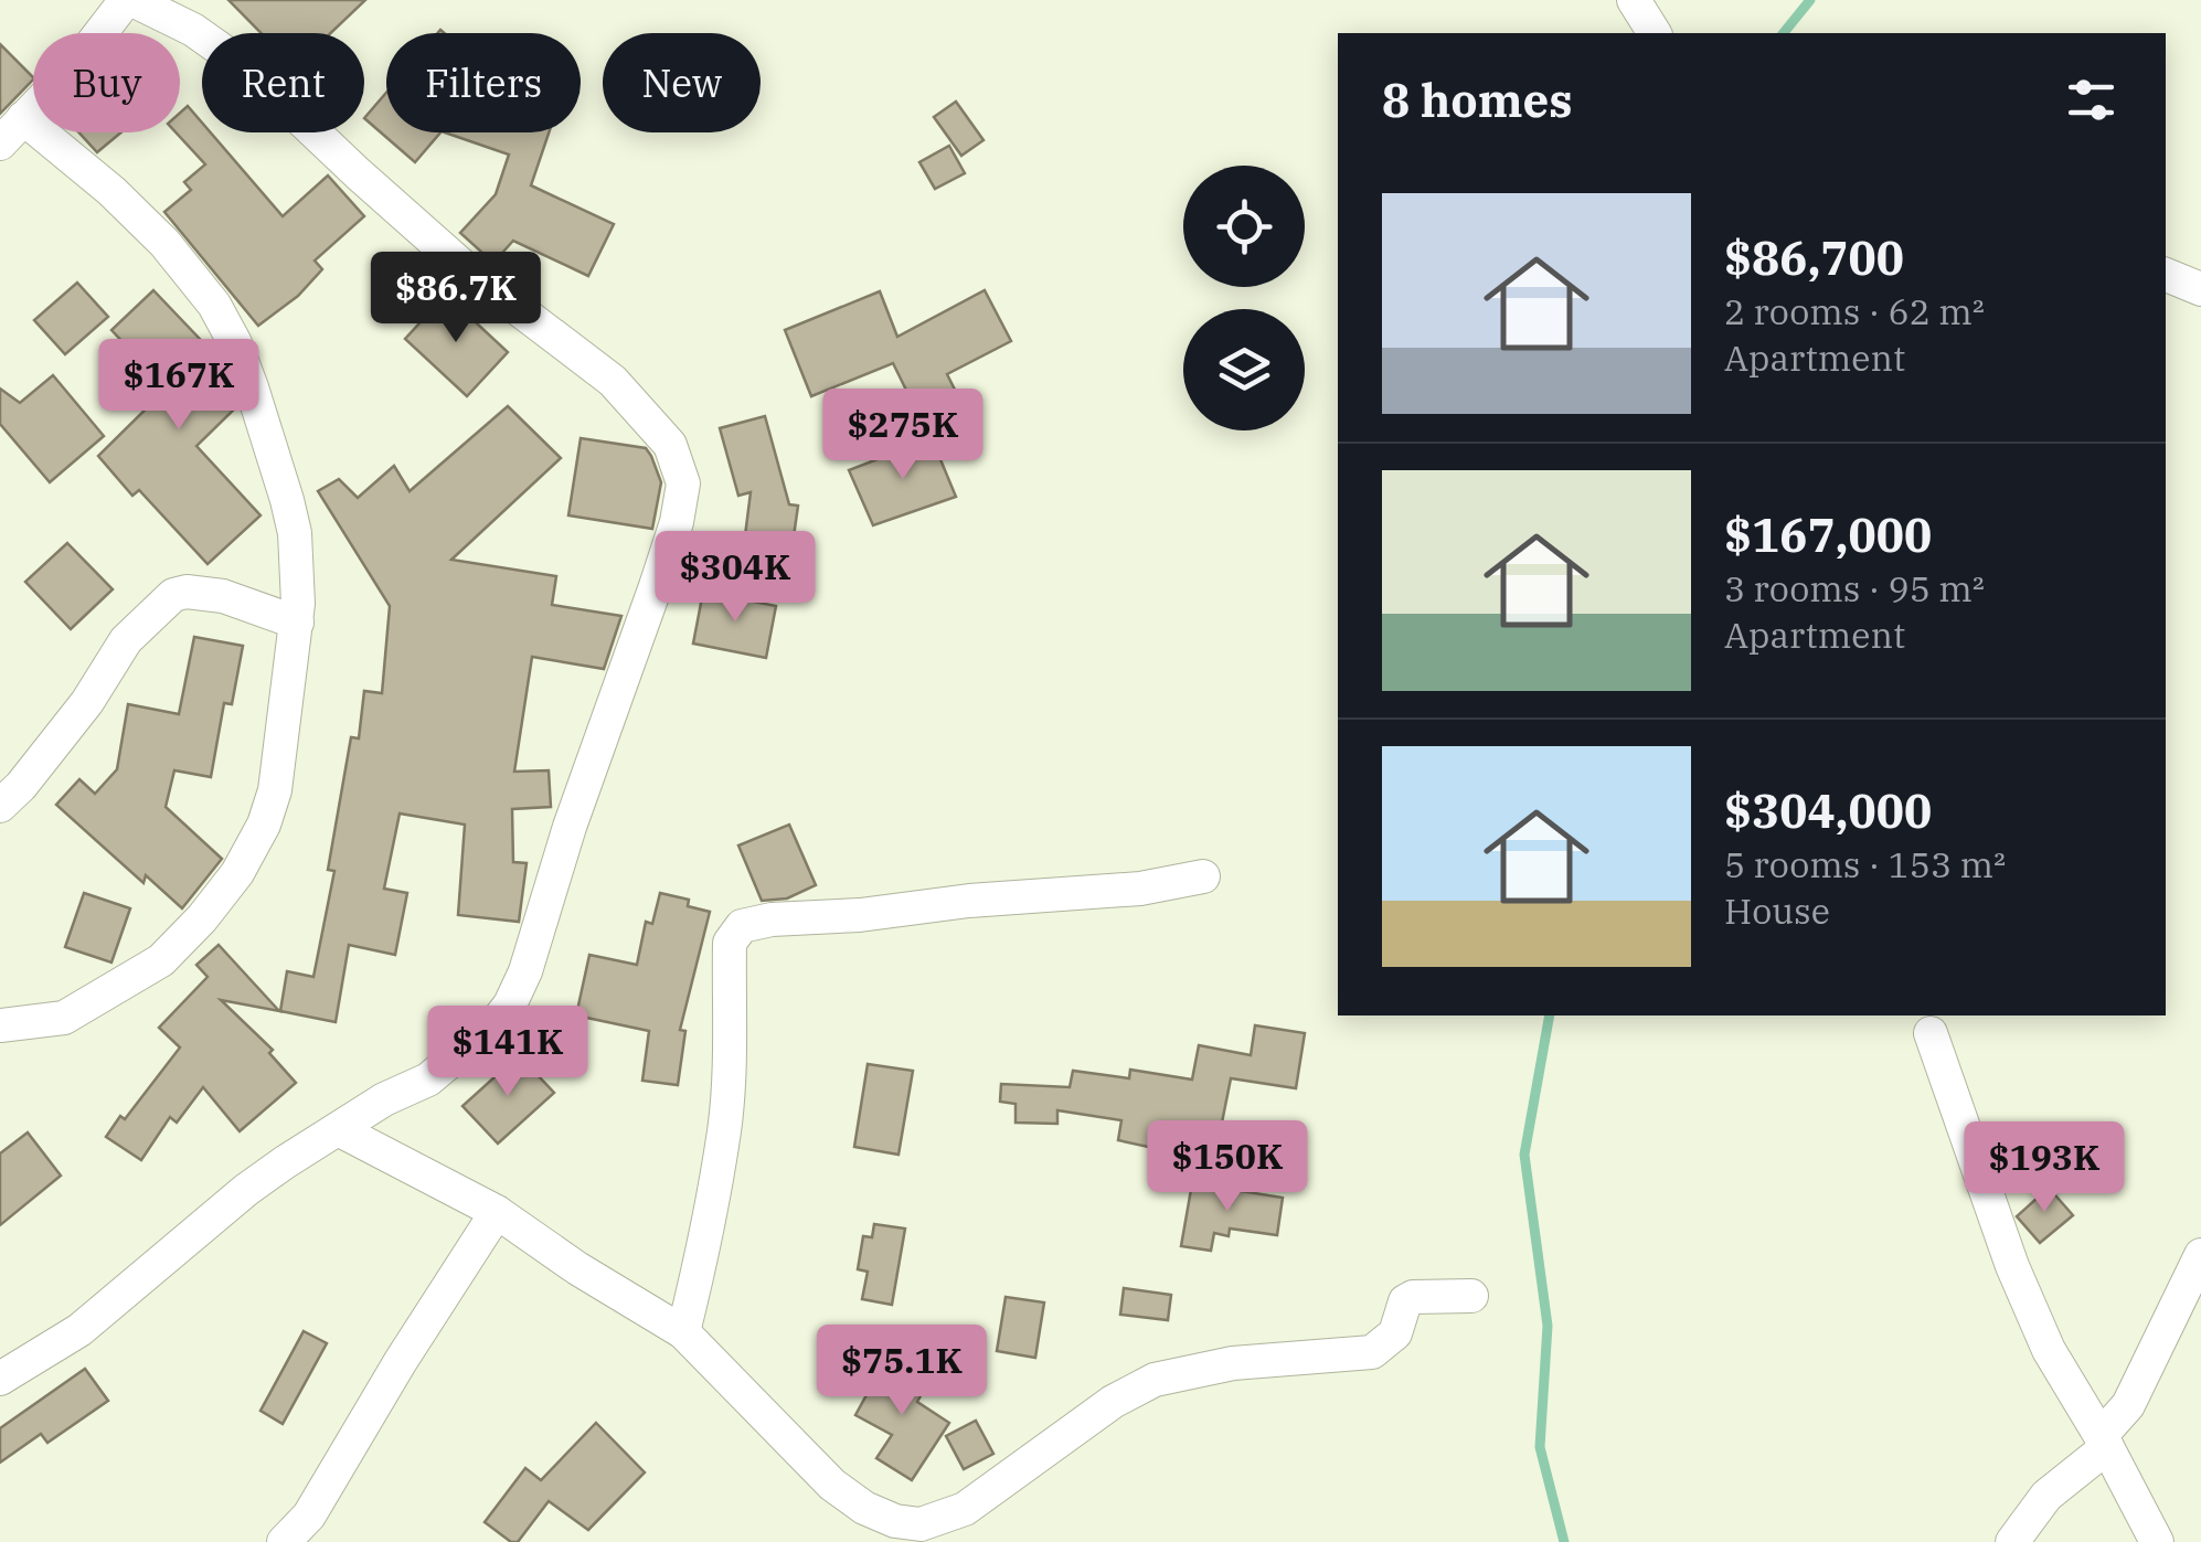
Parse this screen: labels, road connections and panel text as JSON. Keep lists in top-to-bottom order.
{
  "page": {
    "chip": [
      "Buy",
      "Rent",
      "Filters",
      "New"
    ],
    "heading": "8 homes",
    "list": [
      {
        "name": "$86,700",
        "note": "2 rooms · 62 m² · Apartment"
      },
      {
        "name": "$167,000",
        "note": "3 rooms · 95 m² · Apartment"
      },
      {
        "name": "$304,000",
        "note": "5 rooms · 153 m² · House"
      }
    ],
    "price": [
      "$86.7K",
      "$167K",
      "$275K",
      "$304K",
      "$141K",
      "$150K",
      "$193K",
      "$75.1K"
    ]
  }
}
